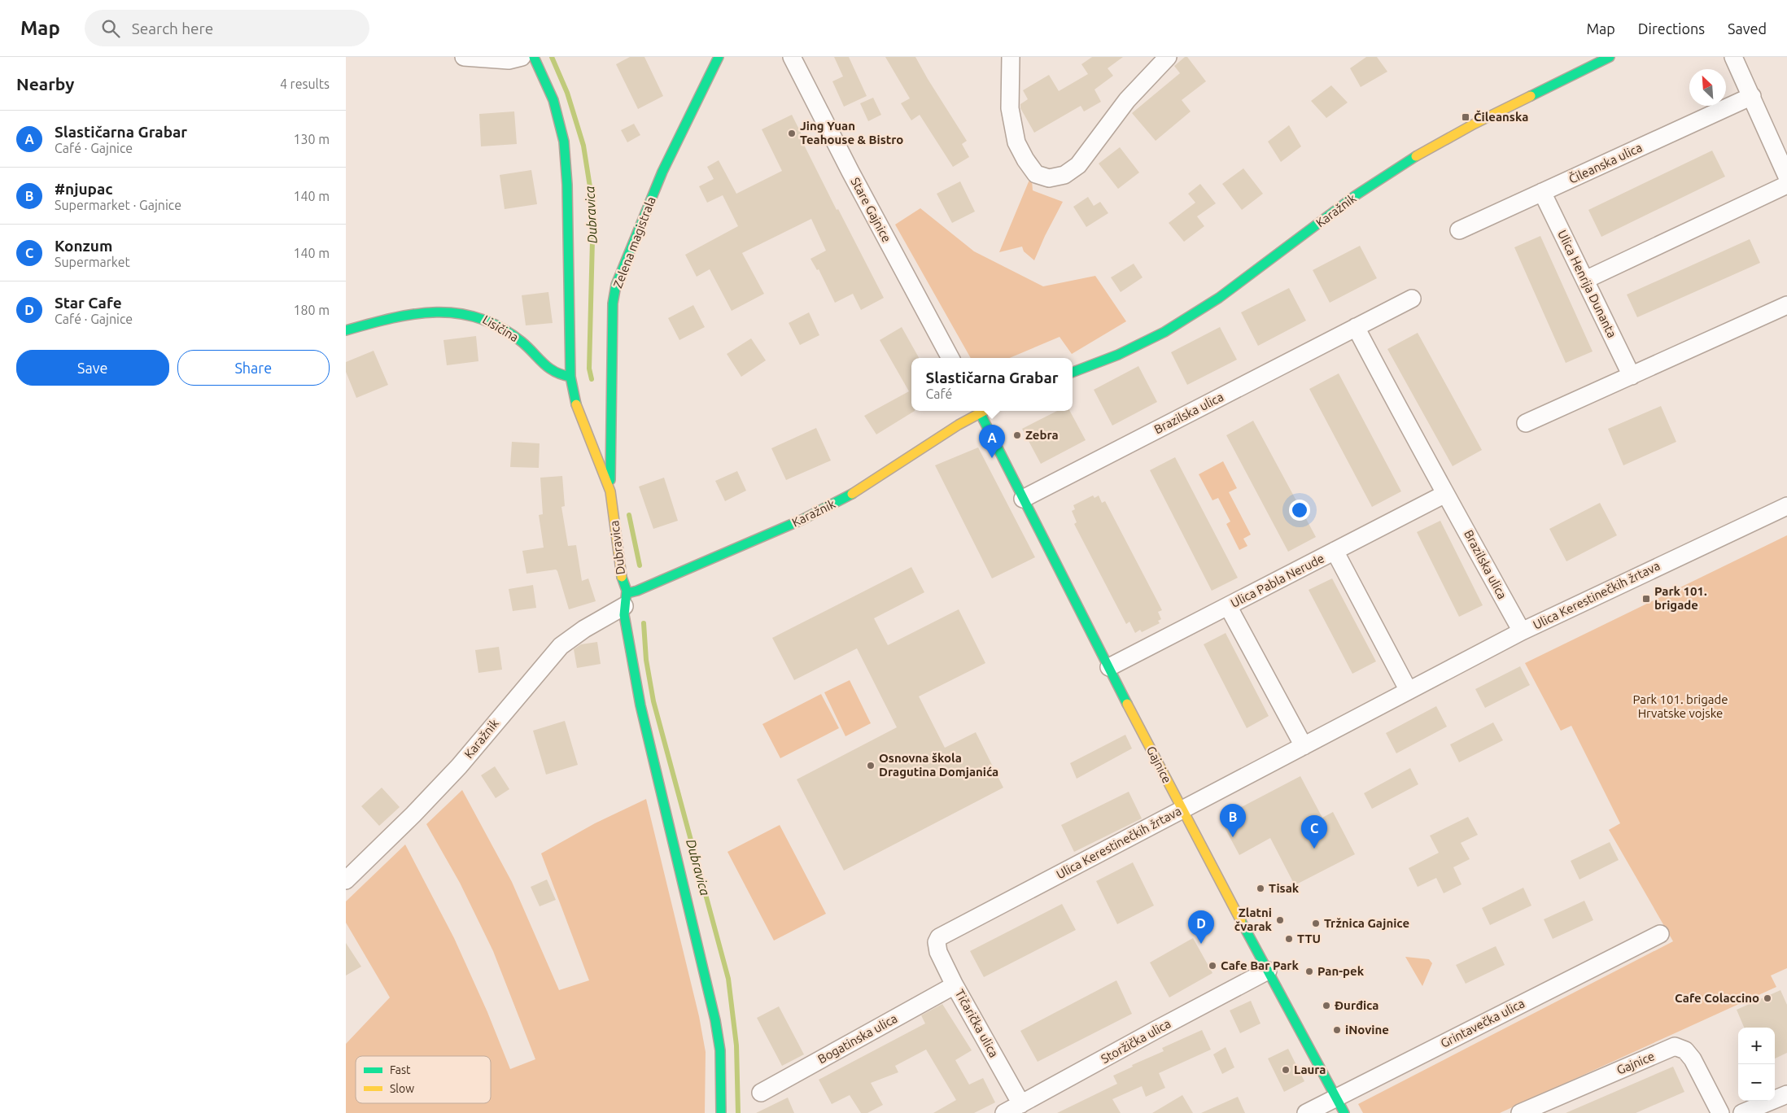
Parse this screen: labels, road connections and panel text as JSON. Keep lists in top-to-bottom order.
{
  "streets": {
    "street": [
      "Čileanska ulica",
      "Stare Gajnice",
      "Karažnik",
      "Zelena magistrala",
      "Ulica Henrija Dunanta",
      "Lisičina",
      "Brazilska ulica",
      "Dubravica",
      "Ulica Pabla Nerude",
      "Ulica Kerestinečkih žrtava",
      "Gajnice",
      "Tičarička ulica",
      "Grintavečka ulica",
      "Bogatinska ulica",
      "Storžička ulica"
    ]
  },
  "crossings": [
    ["Čileanska ulica", "Ulica Henrija Dunanta"],
    ["Karažnik", "Dubravica"],
    ["Zelena magistrala", "Dubravica"],
    ["Lisičina", "Dubravica"],
    ["Brazilska ulica", "Ulica Pabla Nerude"],
    ["Brazilska ulica", "Ulica Kerestinečkih žrtava"],
    ["Brazilska ulica", "Gajnice"],
    ["Ulica Pabla Nerude", "Gajnice"],
    ["Ulica Kerestinečkih žrtava", "Gajnice"],
    ["Ulica Kerestinečkih žrtava", "Tičarička ulica"],
    ["Gajnice", "Grintavečka ulica"],
    ["Gajnice", "Storžička ulica"],
    ["Tičarička ulica", "Bogatinska ulica"],
    ["Tičarička ulica", "Storžička ulica"]
  ],
  "water": ["Dubravica"],
  "parks": ["Park 101. brigade Hrvatske vojske"],
  "places": {
    "transit": ["Čileanska", "Park 101. brigade"],
    "other": [
      "Jing Yuan Teahouse & Bistro",
      "Zebra",
      "Osnovna škola Dragutina Domjanića",
      "Tisak",
      "Zlatni čvarak",
      "Tržnica Gajnice",
      "TTU",
      "Cafe Bar Park",
      "Pan-pek",
      "Cafe Colaccino",
      "Đurđica",
      "iNovine",
      "Laura"
    ]
  },
  "legend": ["Fast", "Slow"],
  "north": "top left",
  "page": {
    "header": "Map",
    "search": "Search here",
    "nav": ["Map", "Directions", "Saved"],
    "heading": ["Nearby", "4 results"],
    "list": [
      {
        "mark": "A",
        "name": "Slastičarna Grabar",
        "note": "Café · Gajnice",
        "value": "130 m"
      },
      {
        "mark": "B",
        "name": "#njupac",
        "note": "Supermarket · Gajnice",
        "value": "140 m"
      },
      {
        "mark": "C",
        "name": "Konzum",
        "note": "Supermarket",
        "value": "140 m"
      },
      {
        "mark": "D",
        "name": "Star Cafe",
        "note": "Café · Gajnice",
        "value": "180 m"
      }
    ],
    "buttons": ["Save", "Share"],
    "popup": ["Slastičarna Grabar", "Café"],
    "pins": [
      "A",
      "B",
      "C",
      "D"
    ],
    "map_buttons": ["+", "−"]
  }
}
